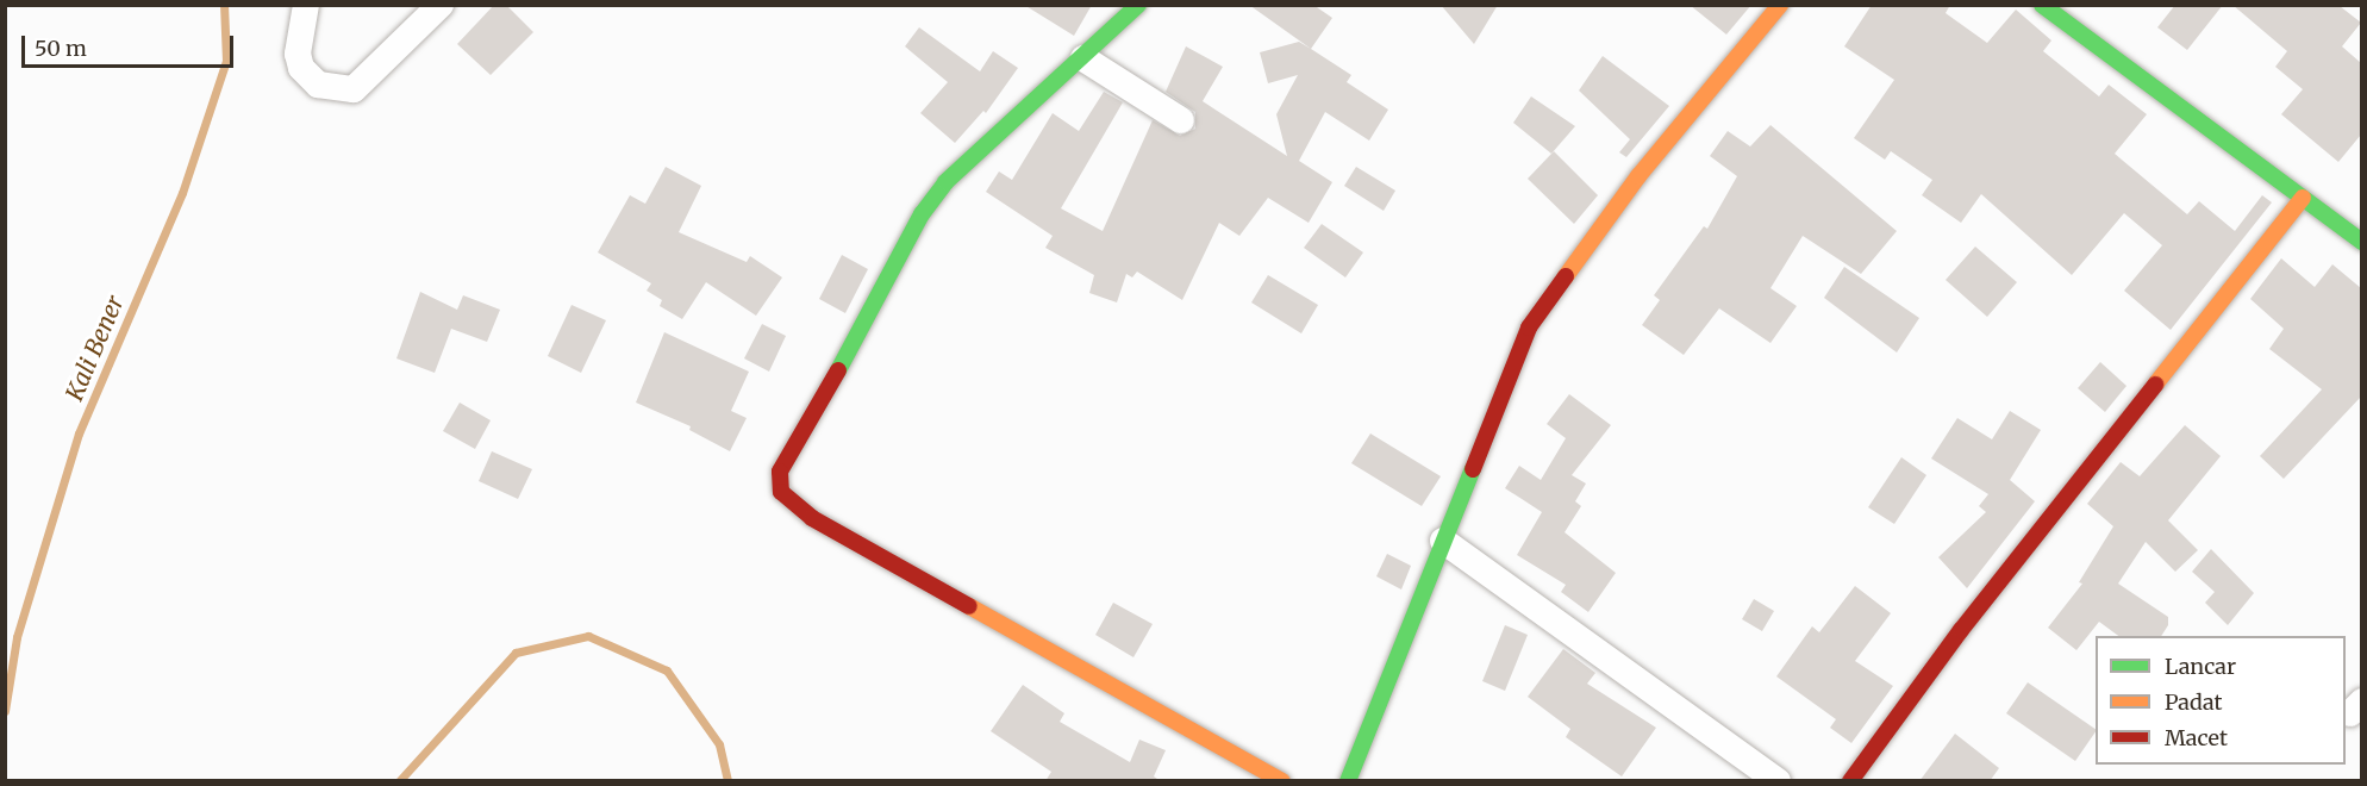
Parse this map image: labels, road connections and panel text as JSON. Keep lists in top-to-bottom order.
{
  "water": ["Kali Bener"],
  "legend": ["Lancar", "Padat", "Macet"],
  "scale_bar": "50 m"
}
